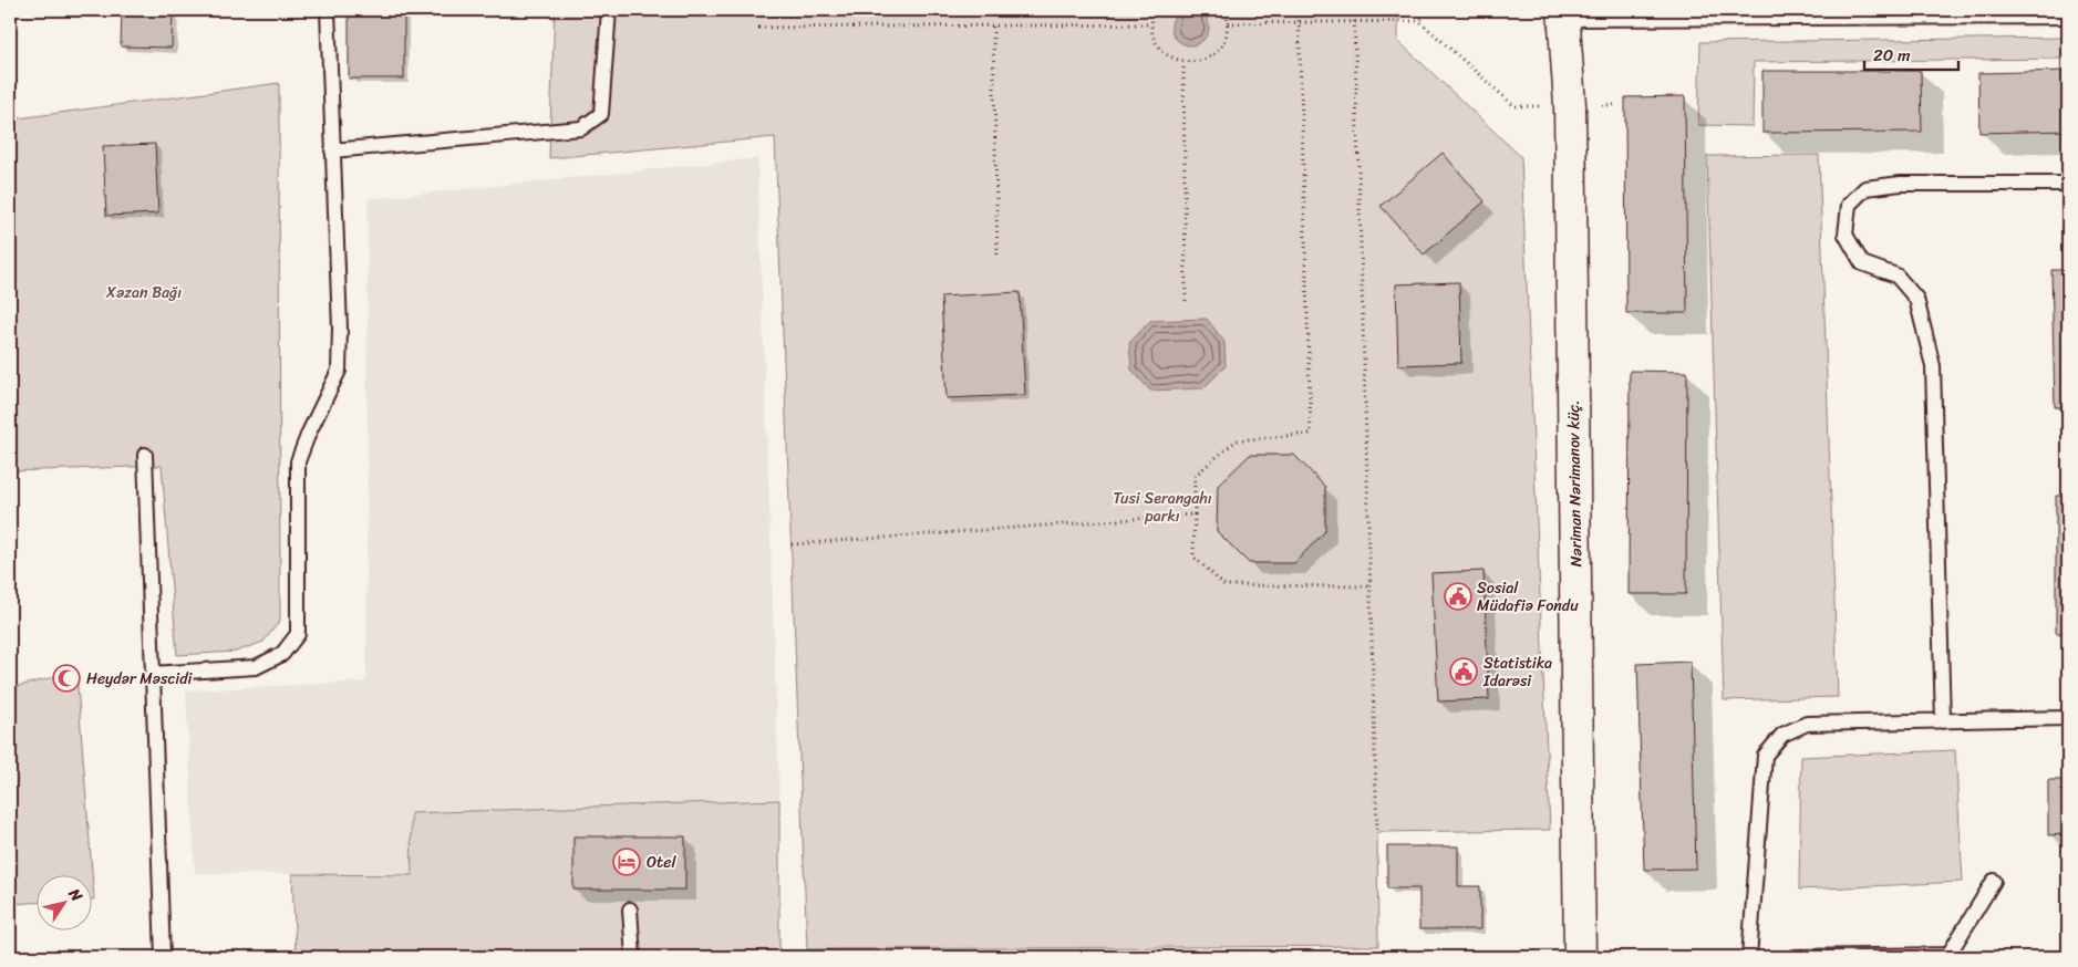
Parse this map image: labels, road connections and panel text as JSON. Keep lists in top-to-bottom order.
{
  "streets": {
    "street": ["Nəriman Nərimanov küç."]
  },
  "parks": ["Xəzan Bağı", "Tusi Serangahı parkı"],
  "places": {
    "public building": ["Sosial Müdafiə Fondu", "Statistika Idarəsi"],
    "mosque": ["Heydər Məscidi"],
    "hotel": ["Otel"]
  },
  "scale_bar": "20 m",
  "north": "top right"
}
